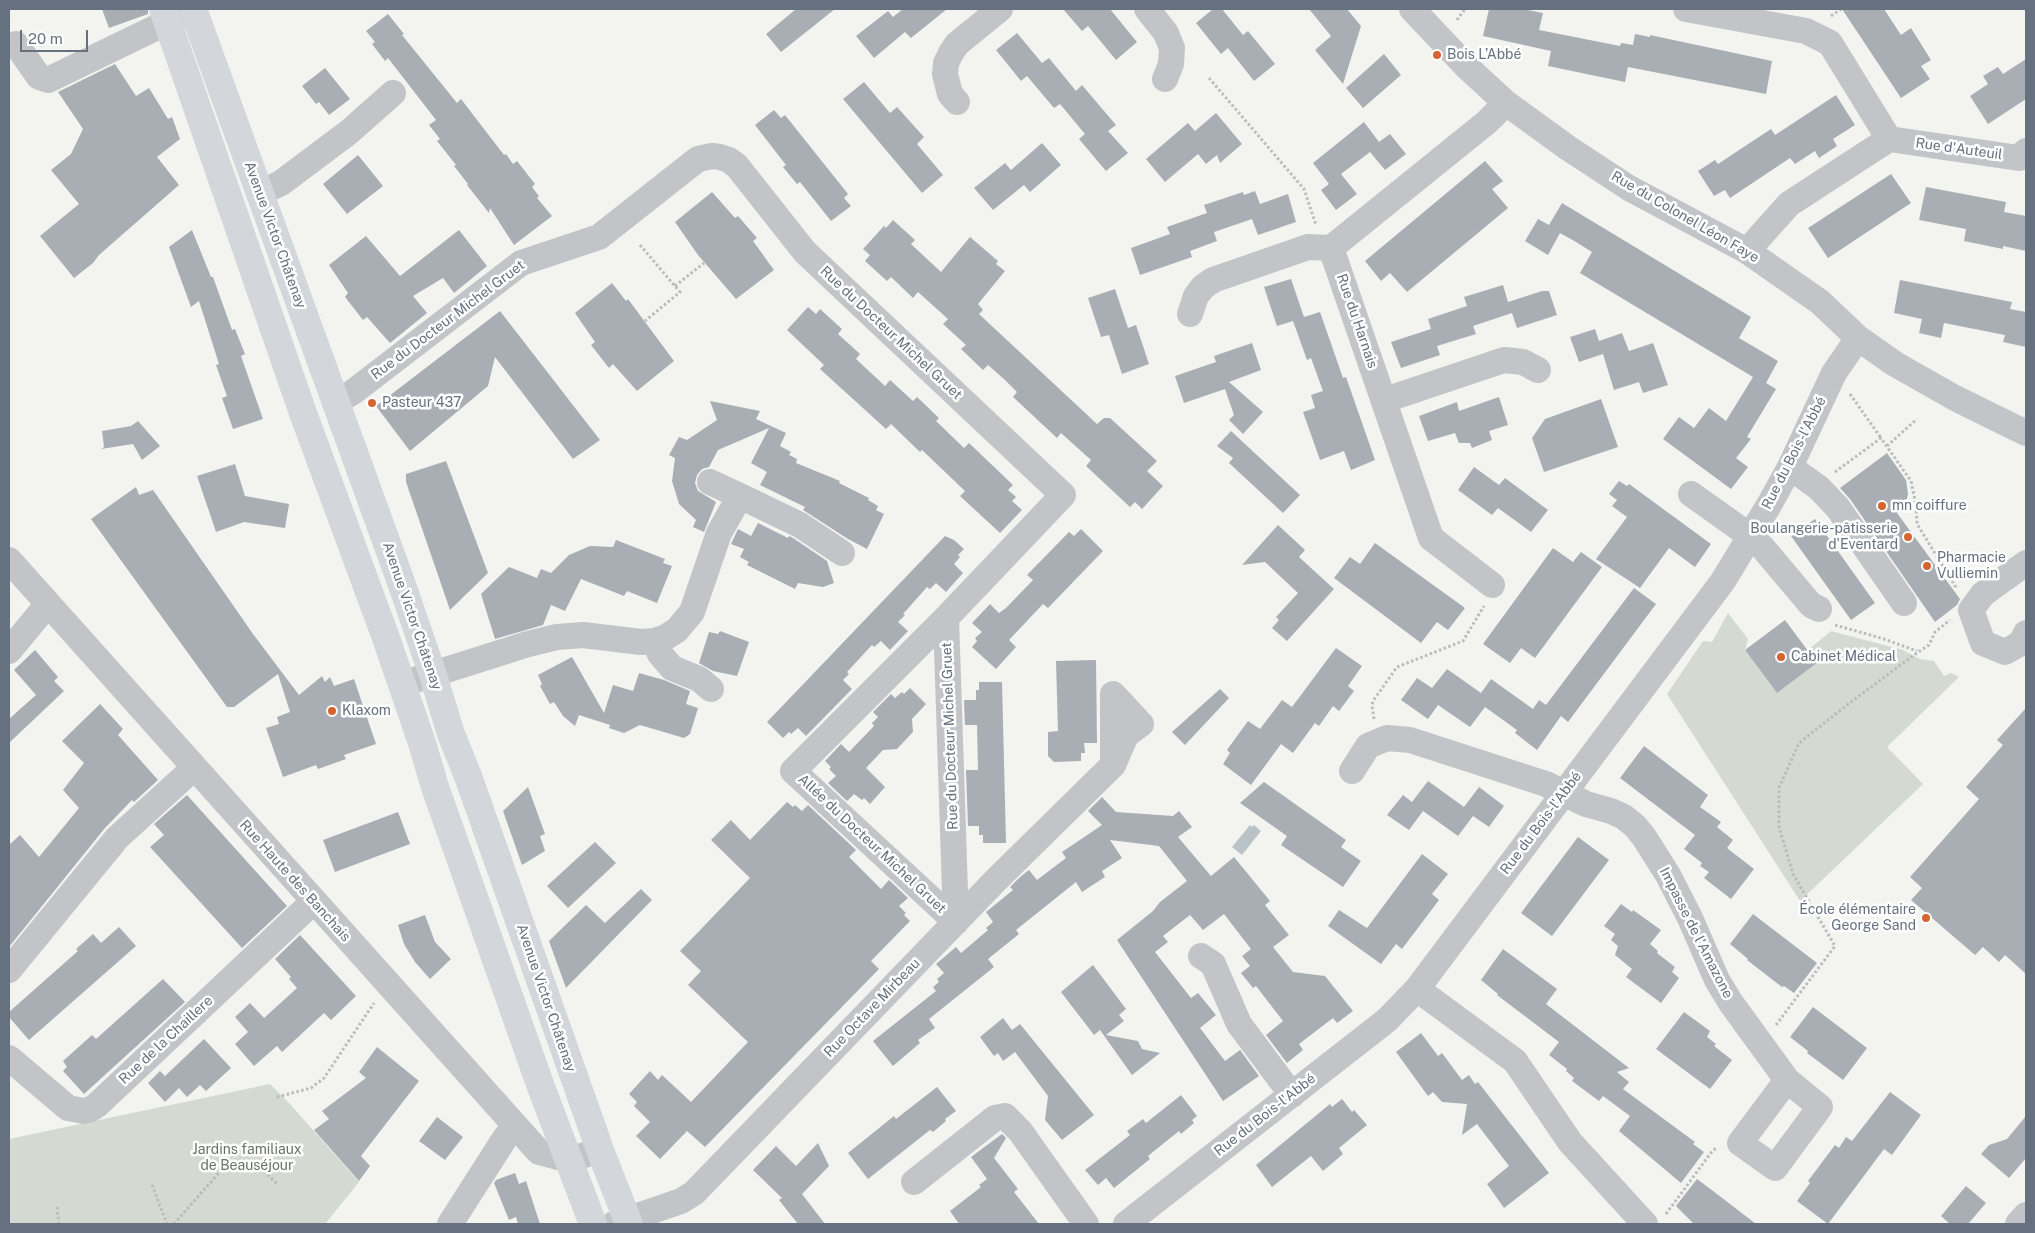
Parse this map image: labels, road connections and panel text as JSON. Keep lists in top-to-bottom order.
{
  "streets": {
    "main road": ["Avenue Victor Châtenay"],
    "street": [
      "Rue d'Auteuil",
      "Rue du Colonel Léon Faye",
      "Rue du Docteur Michel Gruet",
      "Rue du Harnais",
      "Rue du Bois-l'Abbé",
      "Allée du Docteur Michel Gruet",
      "Rue Haute des Banchais",
      "Impasse de l'Amazone",
      "Rue Octave Mirbeau",
      "Rue de la Chaillere"
    ]
  },
  "crossings": [
    ["Rue du Colonel Léon Faye", "Rue du Bois-l'Abbé"],
    ["Avenue Victor Châtenay", "Rue du Docteur Michel Gruet"],
    ["Avenue Victor Châtenay", "Rue Octave Mirbeau"],
    ["Rue du Docteur Michel Gruet", "Allée du Docteur Michel Gruet"],
    ["Rue du Docteur Michel Gruet", "Rue Octave Mirbeau"],
    ["Rue du Bois-l'Abbé", "Impasse de l'Amazone"],
    ["Allée du Docteur Michel Gruet", "Rue Octave Mirbeau"],
    ["Rue Haute des Banchais", "Rue de la Chaillere"]
  ],
  "parks": ["Jardins familiaux de Beauséjour"],
  "places": [
    "Bois L’Abbé",
    "Pasteur 437",
    "mn coiffure",
    "Boulangerie-pâtisserie d'Eventard",
    "Pharmacie Vulliemin",
    "Cabinet Médical",
    "Klaxom",
    "École élémentaire George Sand"
  ],
  "scale_bar": "20 m"
}
